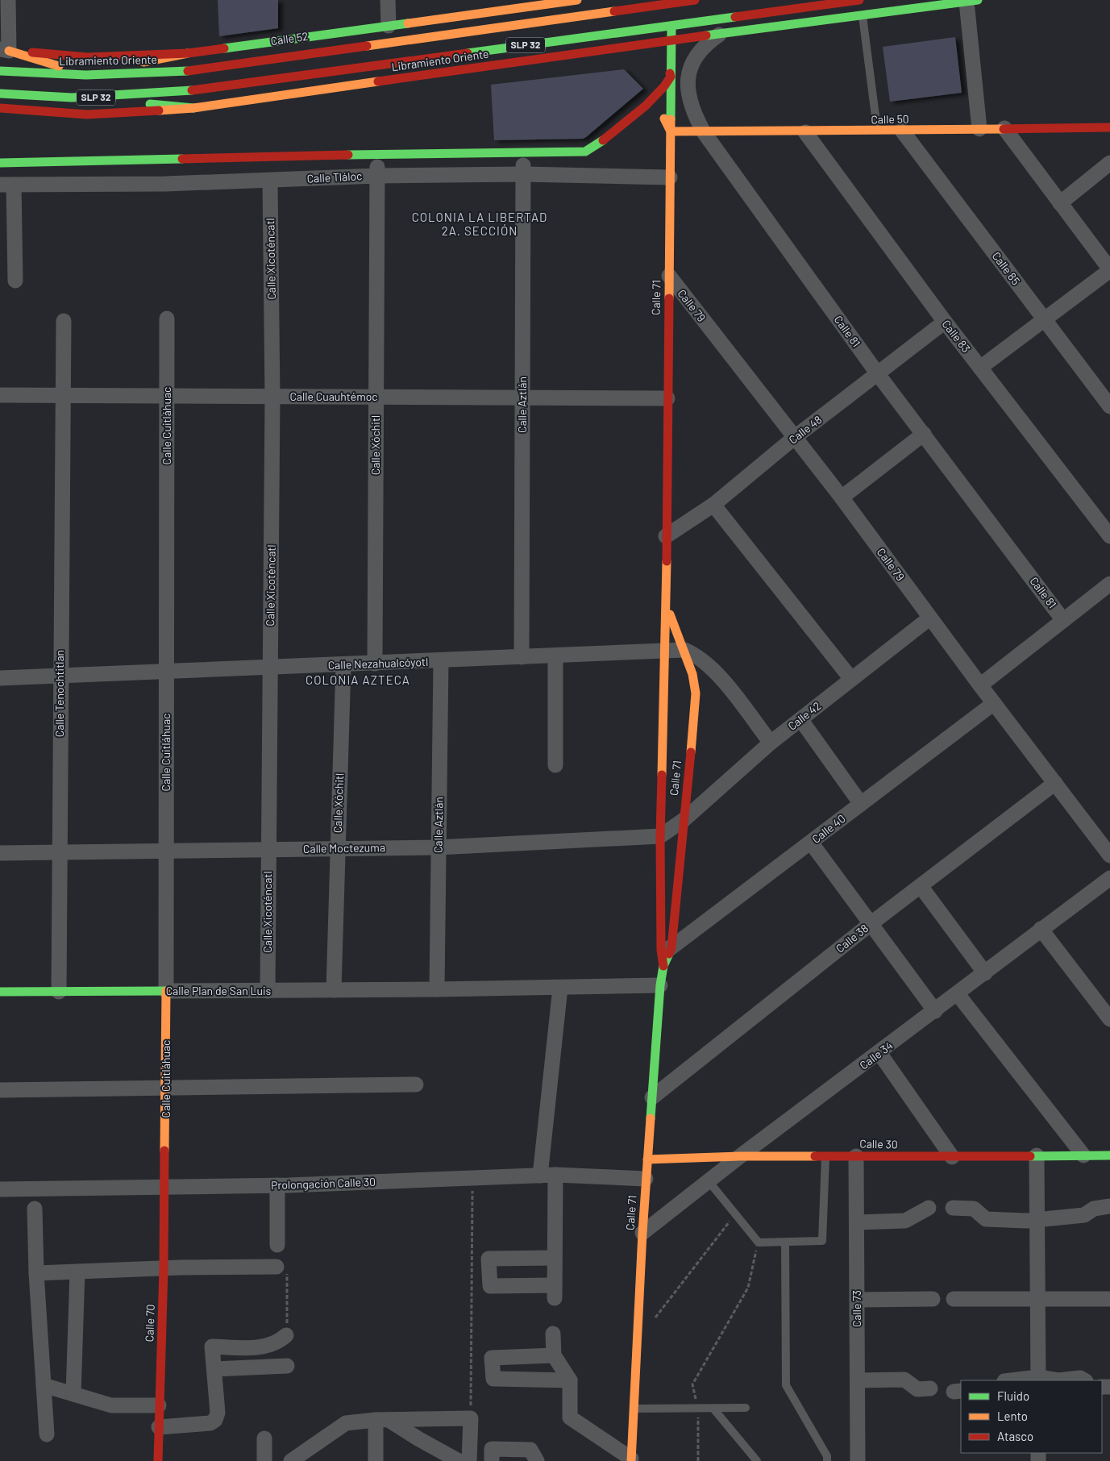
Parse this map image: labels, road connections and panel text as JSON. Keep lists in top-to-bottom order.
{
  "streets": {
    "main road": [
      "Calle 52",
      "SLP 32",
      "Libramiento Oriente",
      "Calle 50",
      "Calle Tláloc",
      "Calle 71",
      "Calle Cuitláhuac",
      "Calle Plan de San Luis",
      "Calle 30",
      "Calle 70"
    ],
    "street": [
      "Calle Xicoténcatl",
      "Calle 85",
      "Calle 79",
      "Calle 81",
      "Calle 83",
      "Calle Cuauhtémoc",
      "Calle Aztlán",
      "Calle 48",
      "Calle Xóchitl",
      "Calle Nezahualcóyotl",
      "Calle Tenochtitlan",
      "Calle 42",
      "Calle 40",
      "Calle Moctezuma",
      "Calle 38",
      "Calle 34",
      "Prolongación Calle 30",
      "Calle 73"
    ]
  },
  "crossings": [
    ["Libramiento Oriente", "Calle 71"],
    ["Libramiento Oriente", "Calle 81"],
    ["Calle 50", "Calle 85"],
    ["Calle 50", "Calle 71"],
    ["Calle 50", "Calle 81"],
    ["Calle 50", "Calle 83"],
    ["Calle Tláloc", "Calle Xicoténcatl"],
    ["Calle Tláloc", "Calle 71"],
    ["Calle Tláloc", "Calle Aztlán"],
    ["Calle Tláloc", "Calle Xóchitl"],
    ["Calle Xicoténcatl", "Calle Cuauhtémoc"],
    ["Calle Xicoténcatl", "Calle Nezahualcóyotl"],
    ["Calle Xicoténcatl", "Calle Moctezuma"],
    ["Calle Xicoténcatl", "Calle Plan de San Luis"],
    ["Calle 71", "Calle 79"],
    ["Calle 71", "Calle Cuauhtémoc"],
    ["Calle 71", "Calle 48"],
    ["Calle 71", "Calle Nezahualcóyotl"],
    ["Calle 71", "Calle 42"],
    ["Calle 71", "Calle 40"],
    ["Calle 71", "Calle Moctezuma"],
    ["Calle 71", "Calle 38"],
    ["Calle 71", "Calle Plan de San Luis"],
    ["Calle 71", "Calle 34"],
    ["Calle 71", "Calle 30"],
    ["Calle 71", "Prolongación Calle 30"],
    ["Calle 79", "Calle 48"],
    ["Calle 79", "Calle 42"],
    ["Calle 79", "Calle 40"],
    ["Calle 79", "Calle 38"],
    ["Calle 81", "Calle 48"],
    ["Calle 83", "Calle 48"],
    ["Calle Cuauhtémoc", "Calle Aztlán"],
    ["Calle Cuauhtémoc", "Calle Cuitláhuac"],
    ["Calle Cuauhtémoc", "Calle Xóchitl"],
    ["Calle Cuauhtémoc", "Calle Tenochtitlan"],
    ["Calle Aztlán", "Calle Nezahualcóyotl"],
    ["Calle Aztlán", "Calle Moctezuma"],
    ["Calle Aztlán", "Calle Plan de San Luis"],
    ["Calle Cuitláhuac", "Calle Nezahualcóyotl"],
    ["Calle Cuitláhuac", "Calle Moctezuma"],
    ["Calle Cuitláhuac", "Calle Plan de San Luis"],
    ["Calle Cuitláhuac", "Prolongación Calle 30"],
    ["Calle Cuitláhuac", "Calle 70"],
    ["Calle Xóchitl", "Calle Nezahualcóyotl"],
    ["Calle Xóchitl", "Calle Moctezuma"],
    ["Calle Xóchitl", "Calle Plan de San Luis"],
    ["Calle Nezahualcóyotl", "Calle Tenochtitlan"],
    ["Calle Tenochtitlan", "Calle Moctezuma"],
    ["Calle Tenochtitlan", "Calle Plan de San Luis"],
    ["Calle 34", "Calle 30"],
    ["Calle 30", "Calle 73"],
    ["Prolongación Calle 30", "Calle 70"]
  ],
  "districts": ["COLONIA LA LIBERTAD 2A. SECCIÓN", "COLONIA AZTECA"],
  "legend": ["Fluido", "Lento", "Atasco"]
}
